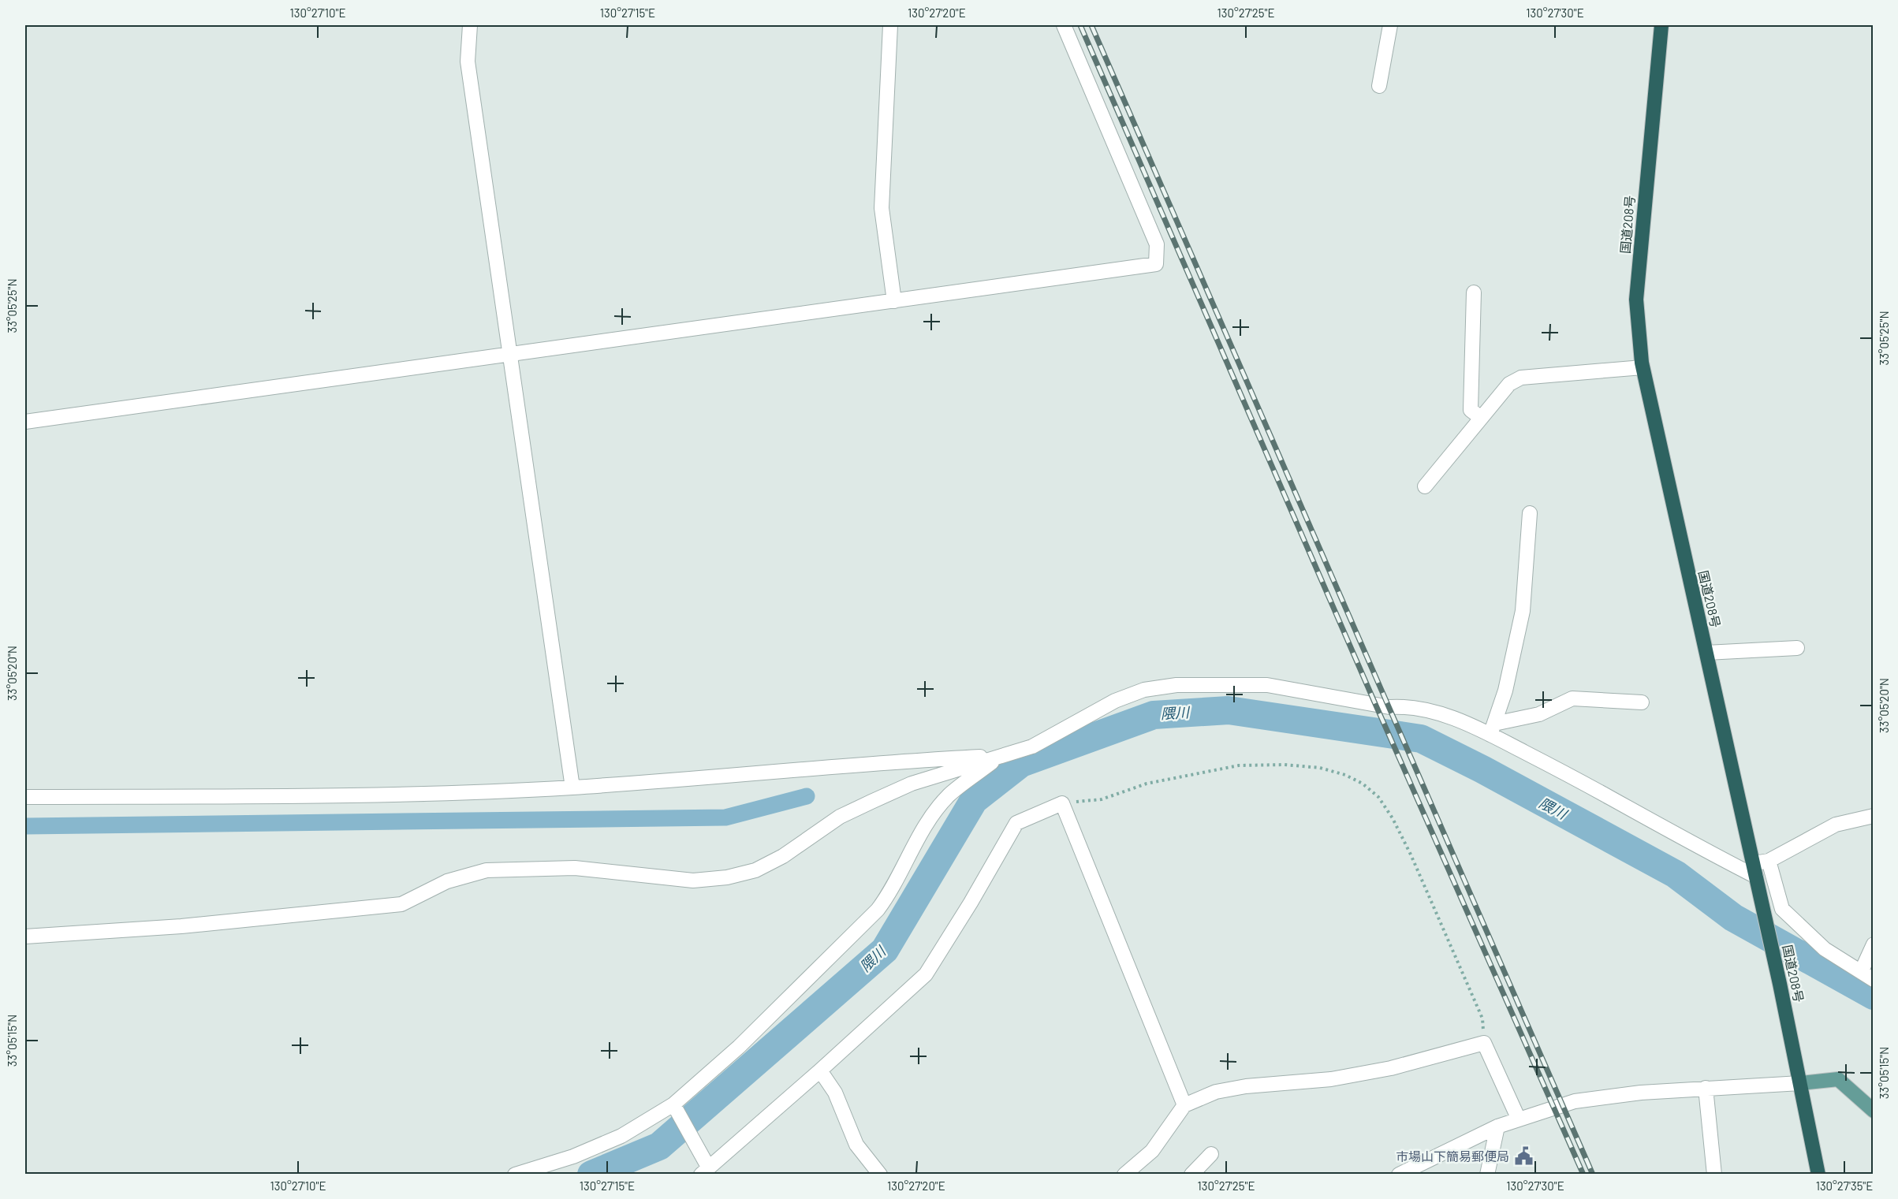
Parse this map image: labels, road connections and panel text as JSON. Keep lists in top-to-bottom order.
{
  "streets": {
    "highway": ["国道208号"]
  },
  "water": ["隈川"],
  "places": {
    "public building": ["市場山下簡易郵便局"]
  },
  "coordinates": [
    "130°27'10\"E",
    "130°27'15\"E",
    "130°27'20\"E",
    "130°27'25\"E",
    "130°27'30\"E",
    "33°05'25\"N",
    "33°05'20\"N",
    "33°05'15\"N",
    "130°27'35\"E"
  ]
}
